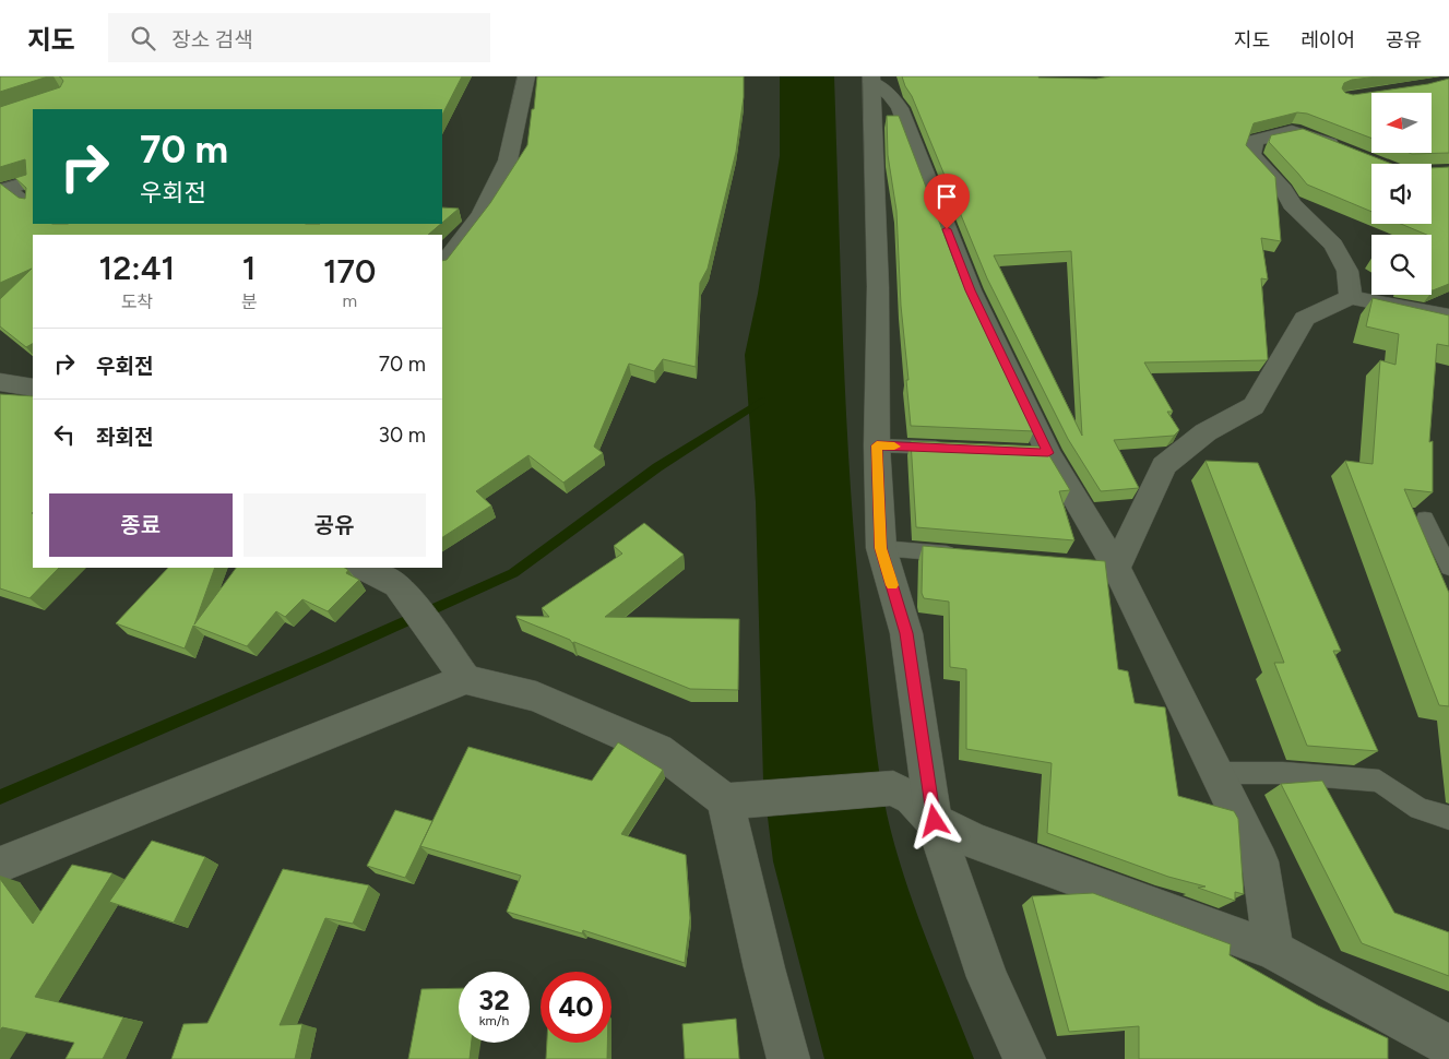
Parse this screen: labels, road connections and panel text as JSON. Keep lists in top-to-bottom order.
{
  "north": "left",
  "page": {
    "header": "지도",
    "search": "장소 검색",
    "nav": ["지도", "레이어", "공유"],
    "turn": ["70 m", "우회전"],
    "eta": [
      "12:41",
      "도착",
      "1",
      "분",
      "170",
      "m"
    ],
    "list": [
      {
        "name": "우회전",
        "value": "70 m"
      },
      {
        "name": "좌회전",
        "value": "30 m"
      }
    ],
    "buttons": ["종료", "공유"],
    "speed": "32 km/h",
    "limit": "40"
  }
}
